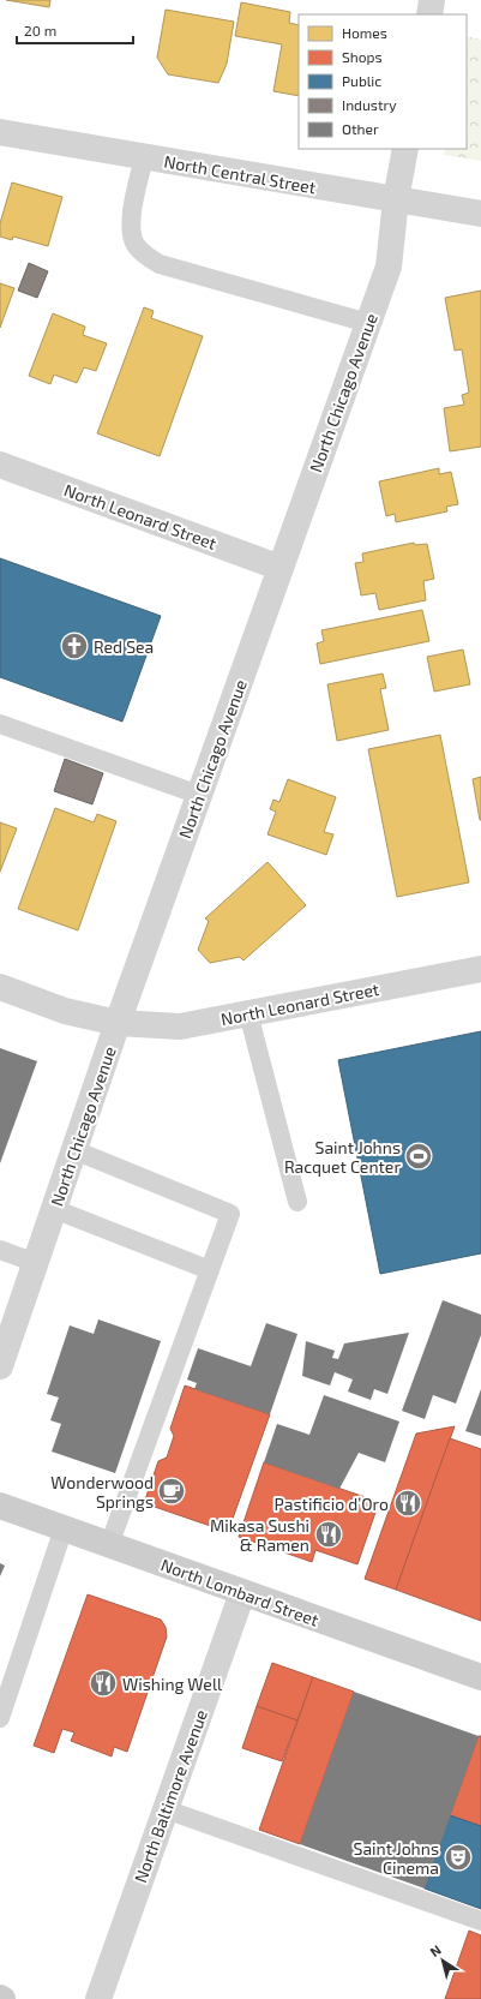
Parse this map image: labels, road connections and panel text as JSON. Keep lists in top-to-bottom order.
{
  "streets": {
    "street": [
      "North Central Street",
      "North Chicago Avenue",
      "North Leonard Street",
      "North Lombard Street",
      "North Baltimore Avenue"
    ]
  },
  "crossings": [
    ["North Central Street", "North Chicago Avenue"],
    ["North Chicago Avenue", "North Leonard Street"],
    ["North Lombard Street", "North Baltimore Avenue"]
  ],
  "places": {
    "church": ["Red Sea"],
    "sports": ["Saint Johns Racquet Center"],
    "cafe": ["Wonderwood Springs"],
    "restaurant": ["Pastificio d’Oro", "Mikasa Sushi & Ramen", "Wishing Well"],
    "theatre": ["Saint Johns Cinema"]
  },
  "legend": [
    "Homes",
    "Shops",
    "Public",
    "Industry",
    "Other"
  ],
  "scale_bar": "20 m",
  "north": "top left"
}
